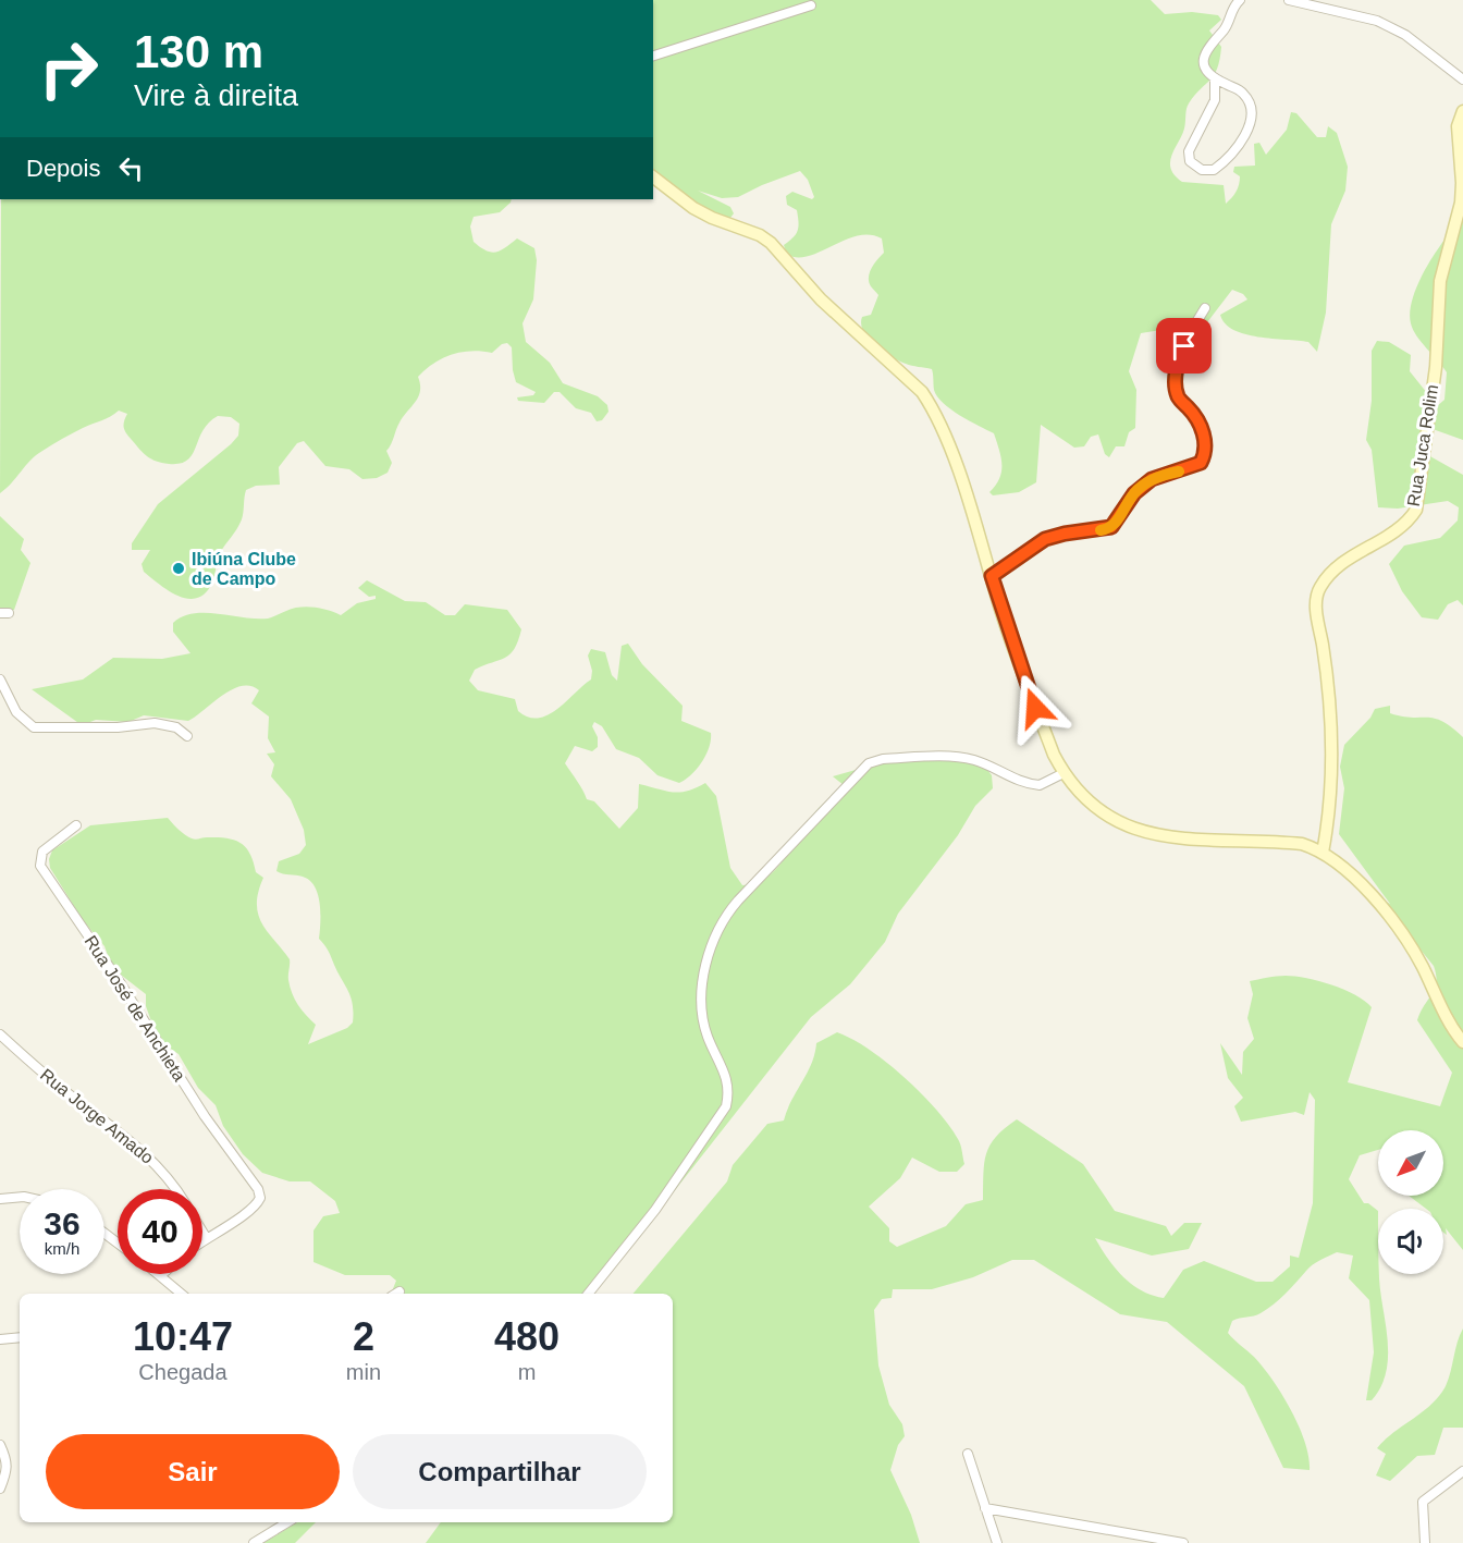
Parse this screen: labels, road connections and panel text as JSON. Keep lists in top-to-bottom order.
{
  "streets": {
    "street": ["Rua Juca Rolim", "Rua José de Anchieta", "Rua Jorge Amado"]
  },
  "crossings": [
    ["Rua José de Anchieta", "Rua Jorge Amado"]
  ],
  "places": ["Ibiúna Clube de Campo"],
  "north": "bottom left",
  "page": {
    "turn": ["130 m", "Vire à direita"],
    "then": "Depois",
    "speed": "36 km/h",
    "limit": "40",
    "eta": [
      "10:47",
      "Chegada",
      "2",
      "min",
      "480",
      "m"
    ],
    "buttons": ["Sair", "Compartilhar"]
  }
}
